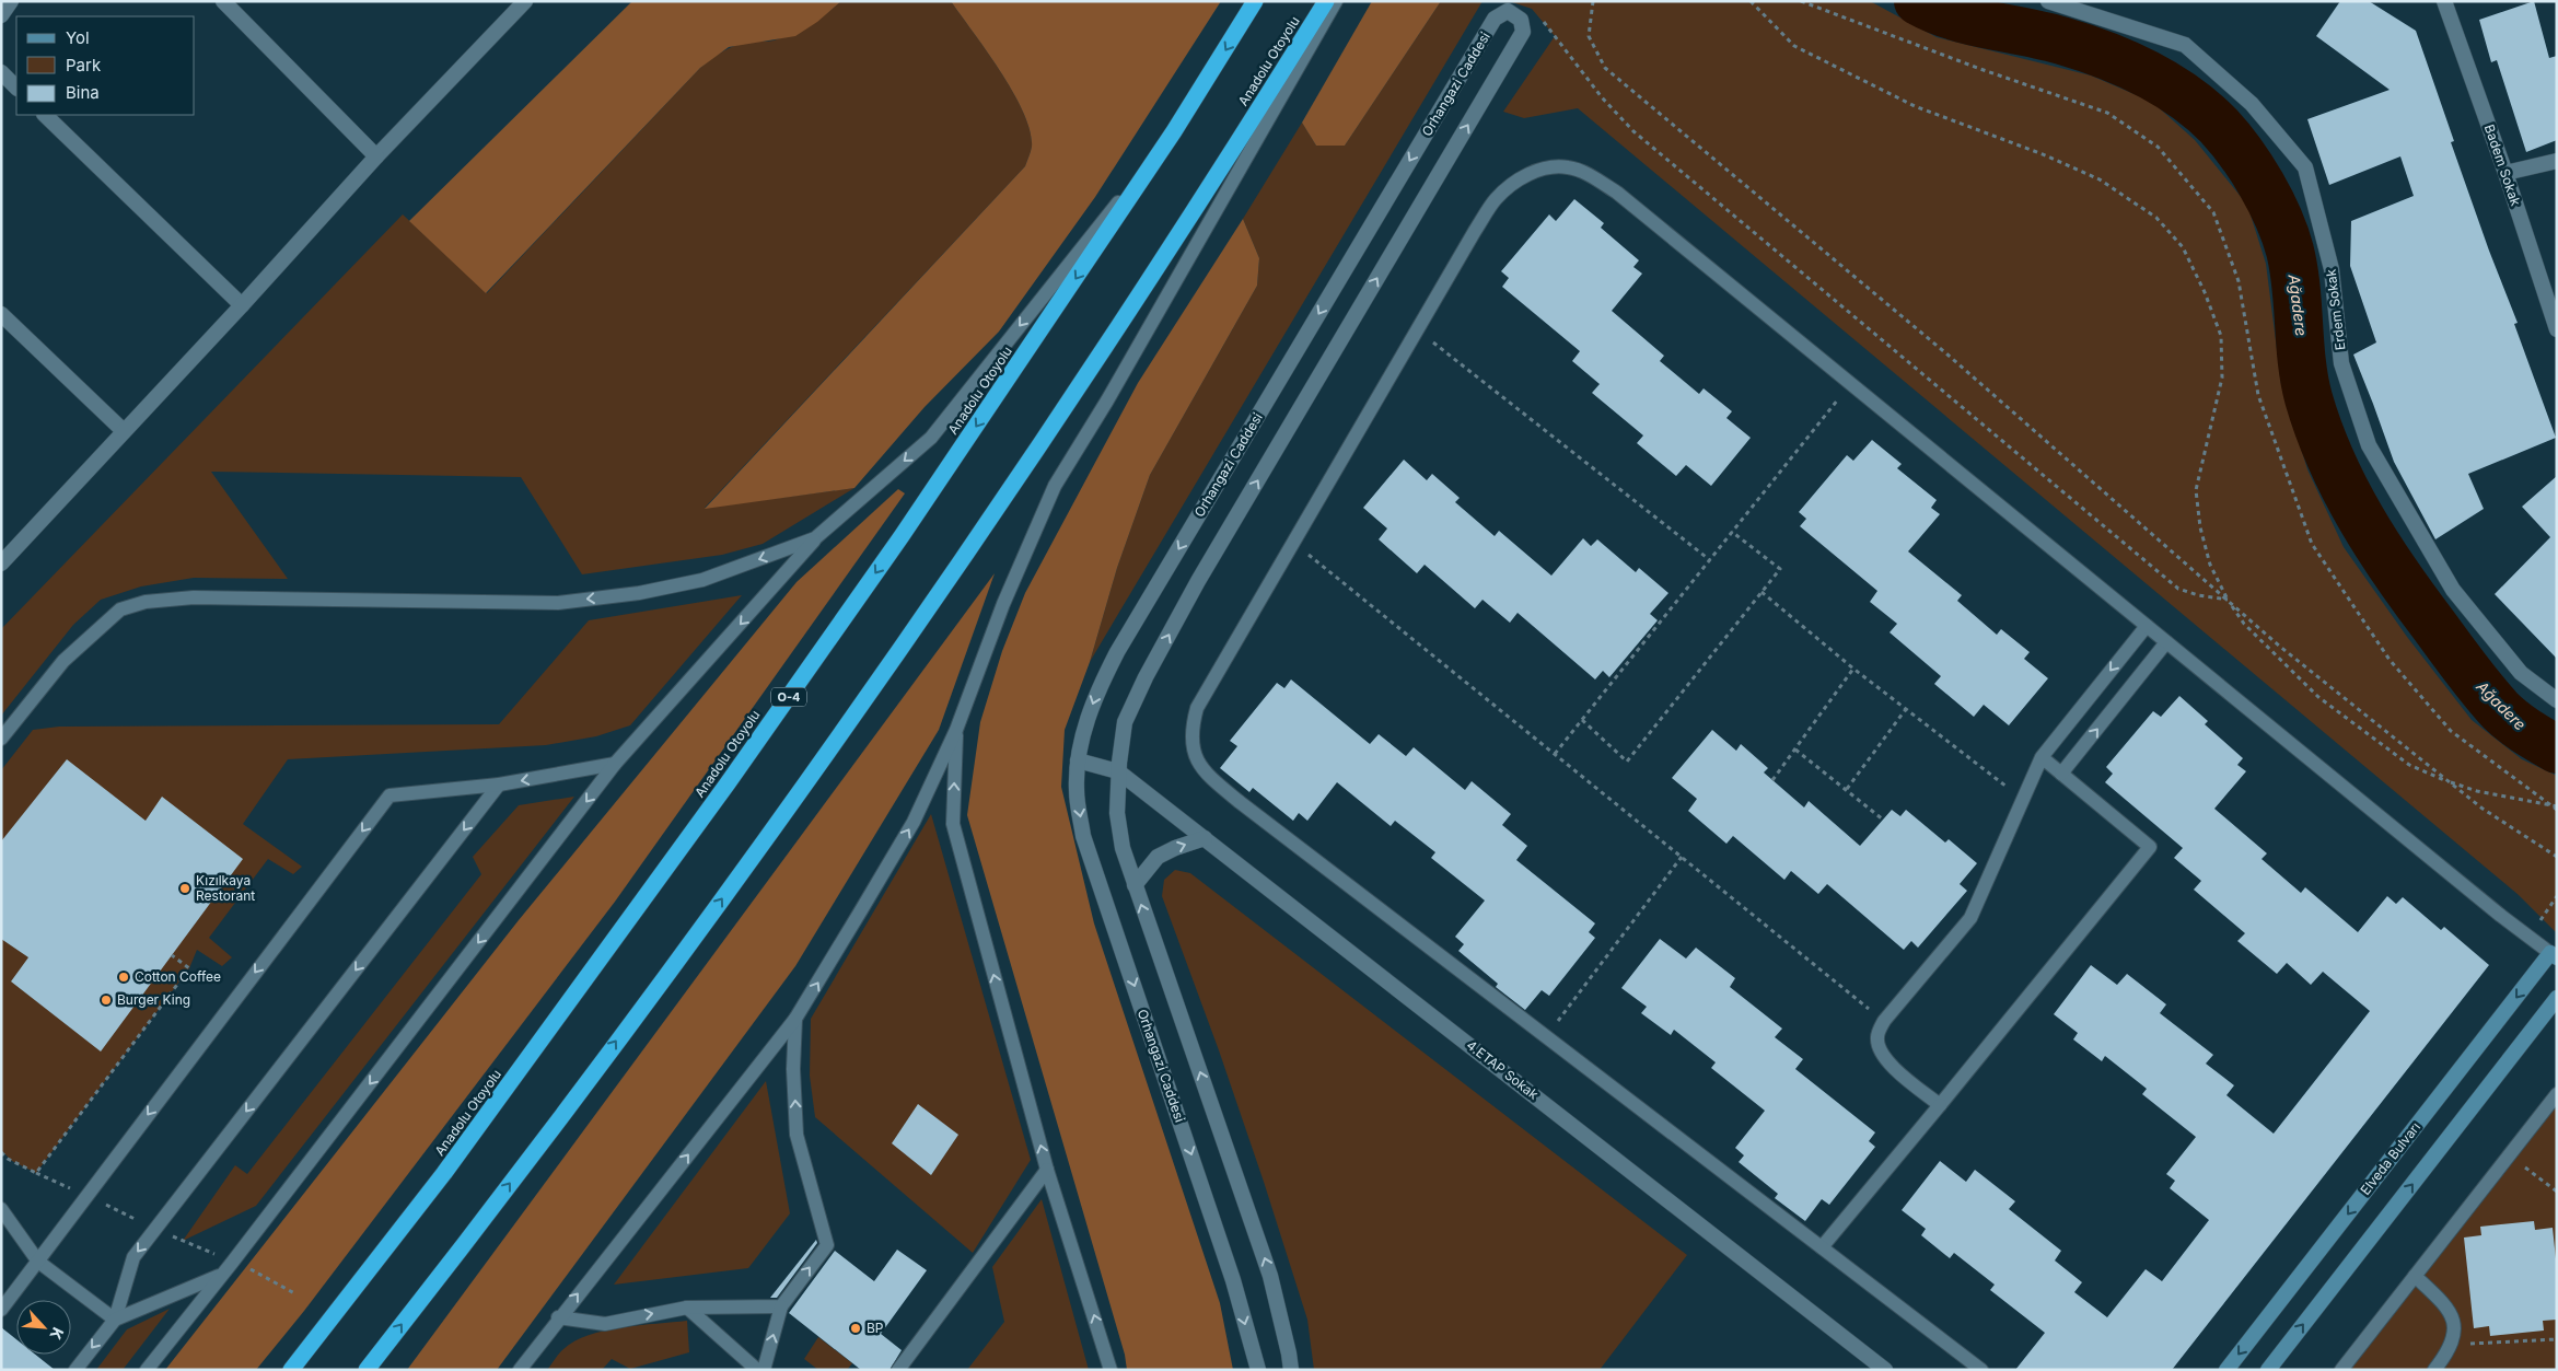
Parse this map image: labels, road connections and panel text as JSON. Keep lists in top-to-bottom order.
{
  "streets": {
    "highway": ["Anadolu Otoyolu", "O-4"],
    "main road": ["Elveda Bulvarı"],
    "street": [
      "Orhangazi Caddesi",
      "Badem Sokak",
      "Erdem Sokak",
      "4.ETAP Sokak"
    ]
  },
  "crossings": [
    ["Orhangazi Caddesi", "4.ETAP Sokak"]
  ],
  "water": ["Ağadere"],
  "places": [
    "Kızılkaya Restorant",
    "Cotton Coffee",
    "Burger King",
    "BP"
  ],
  "legend": ["Yol", "Park", "Bina"],
  "north": "bottom right"
}
